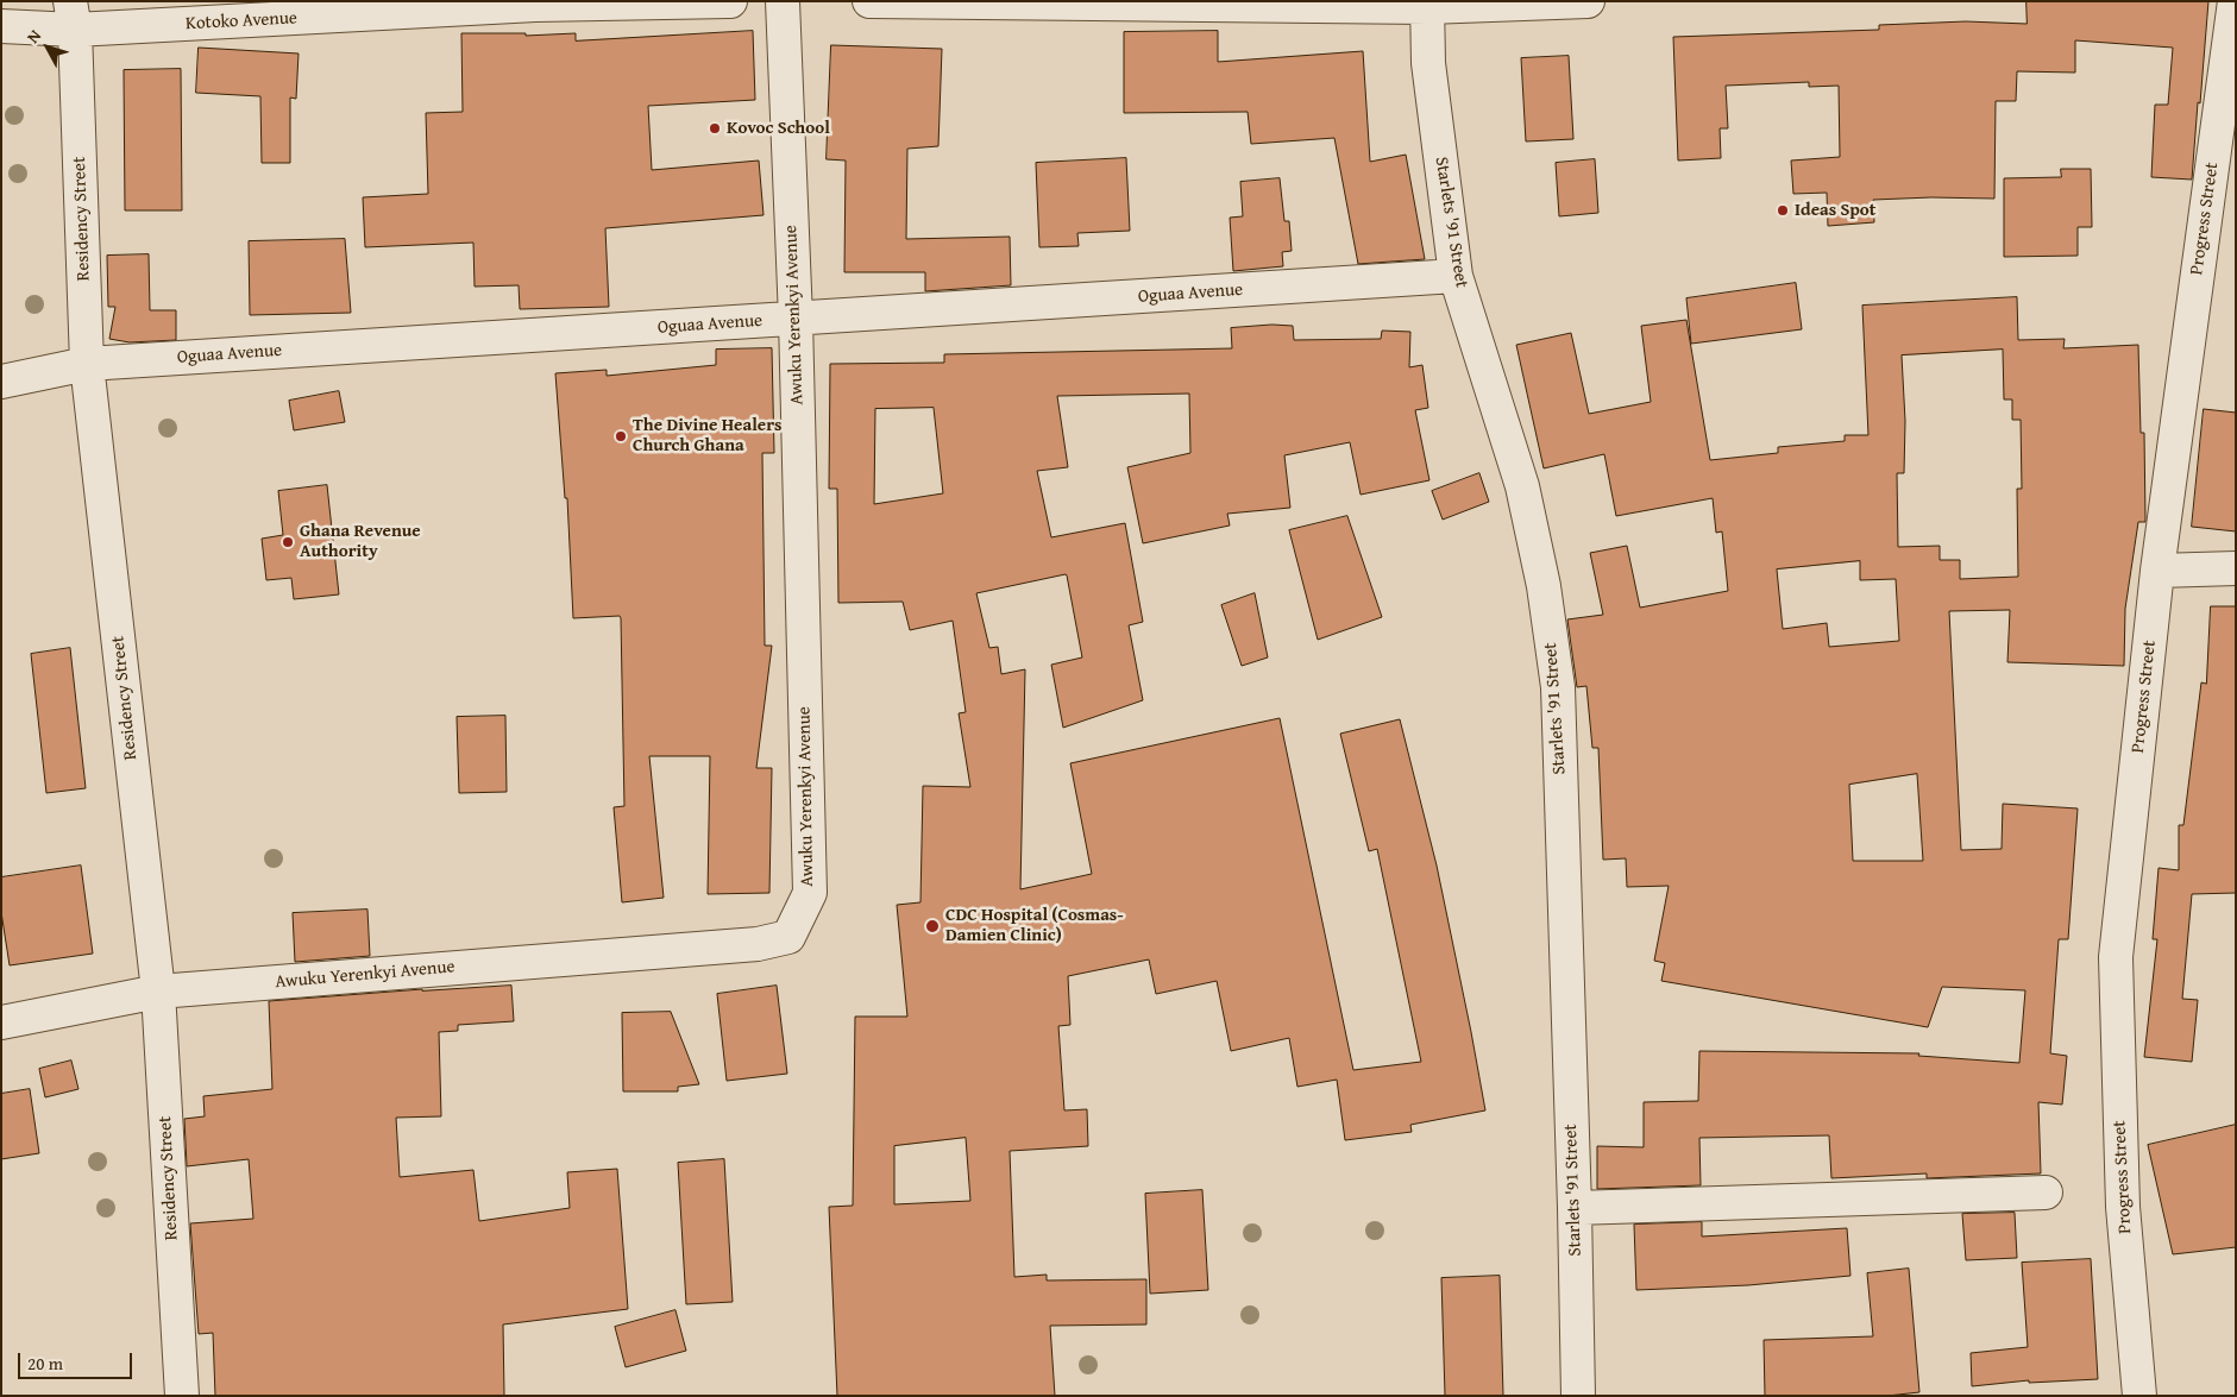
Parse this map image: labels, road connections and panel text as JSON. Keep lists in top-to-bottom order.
{
  "streets": {
    "street": [
      "Kotoko Avenue",
      "Residency Street",
      "Progress Street",
      "Starlets '91 Street",
      "Oguaa Avenue",
      "Awuku Yerenkyi Avenue"
    ]
  },
  "crossings": [
    ["Kotoko Avenue", "Residency Street"],
    ["Residency Street", "Oguaa Avenue"],
    ["Residency Street", "Awuku Yerenkyi Avenue"],
    ["Starlets '91 Street", "Oguaa Avenue"],
    ["Oguaa Avenue", "Awuku Yerenkyi Avenue"]
  ],
  "places": [
    "Kovoc School",
    "Ideas Spot",
    "The Divine Healers Church Ghana",
    "Ghana Revenue Authority",
    "CDC Hospital (Cosmas- Damien Clinic)"
  ],
  "scale_bar": "20 m",
  "north": "top left"
}
